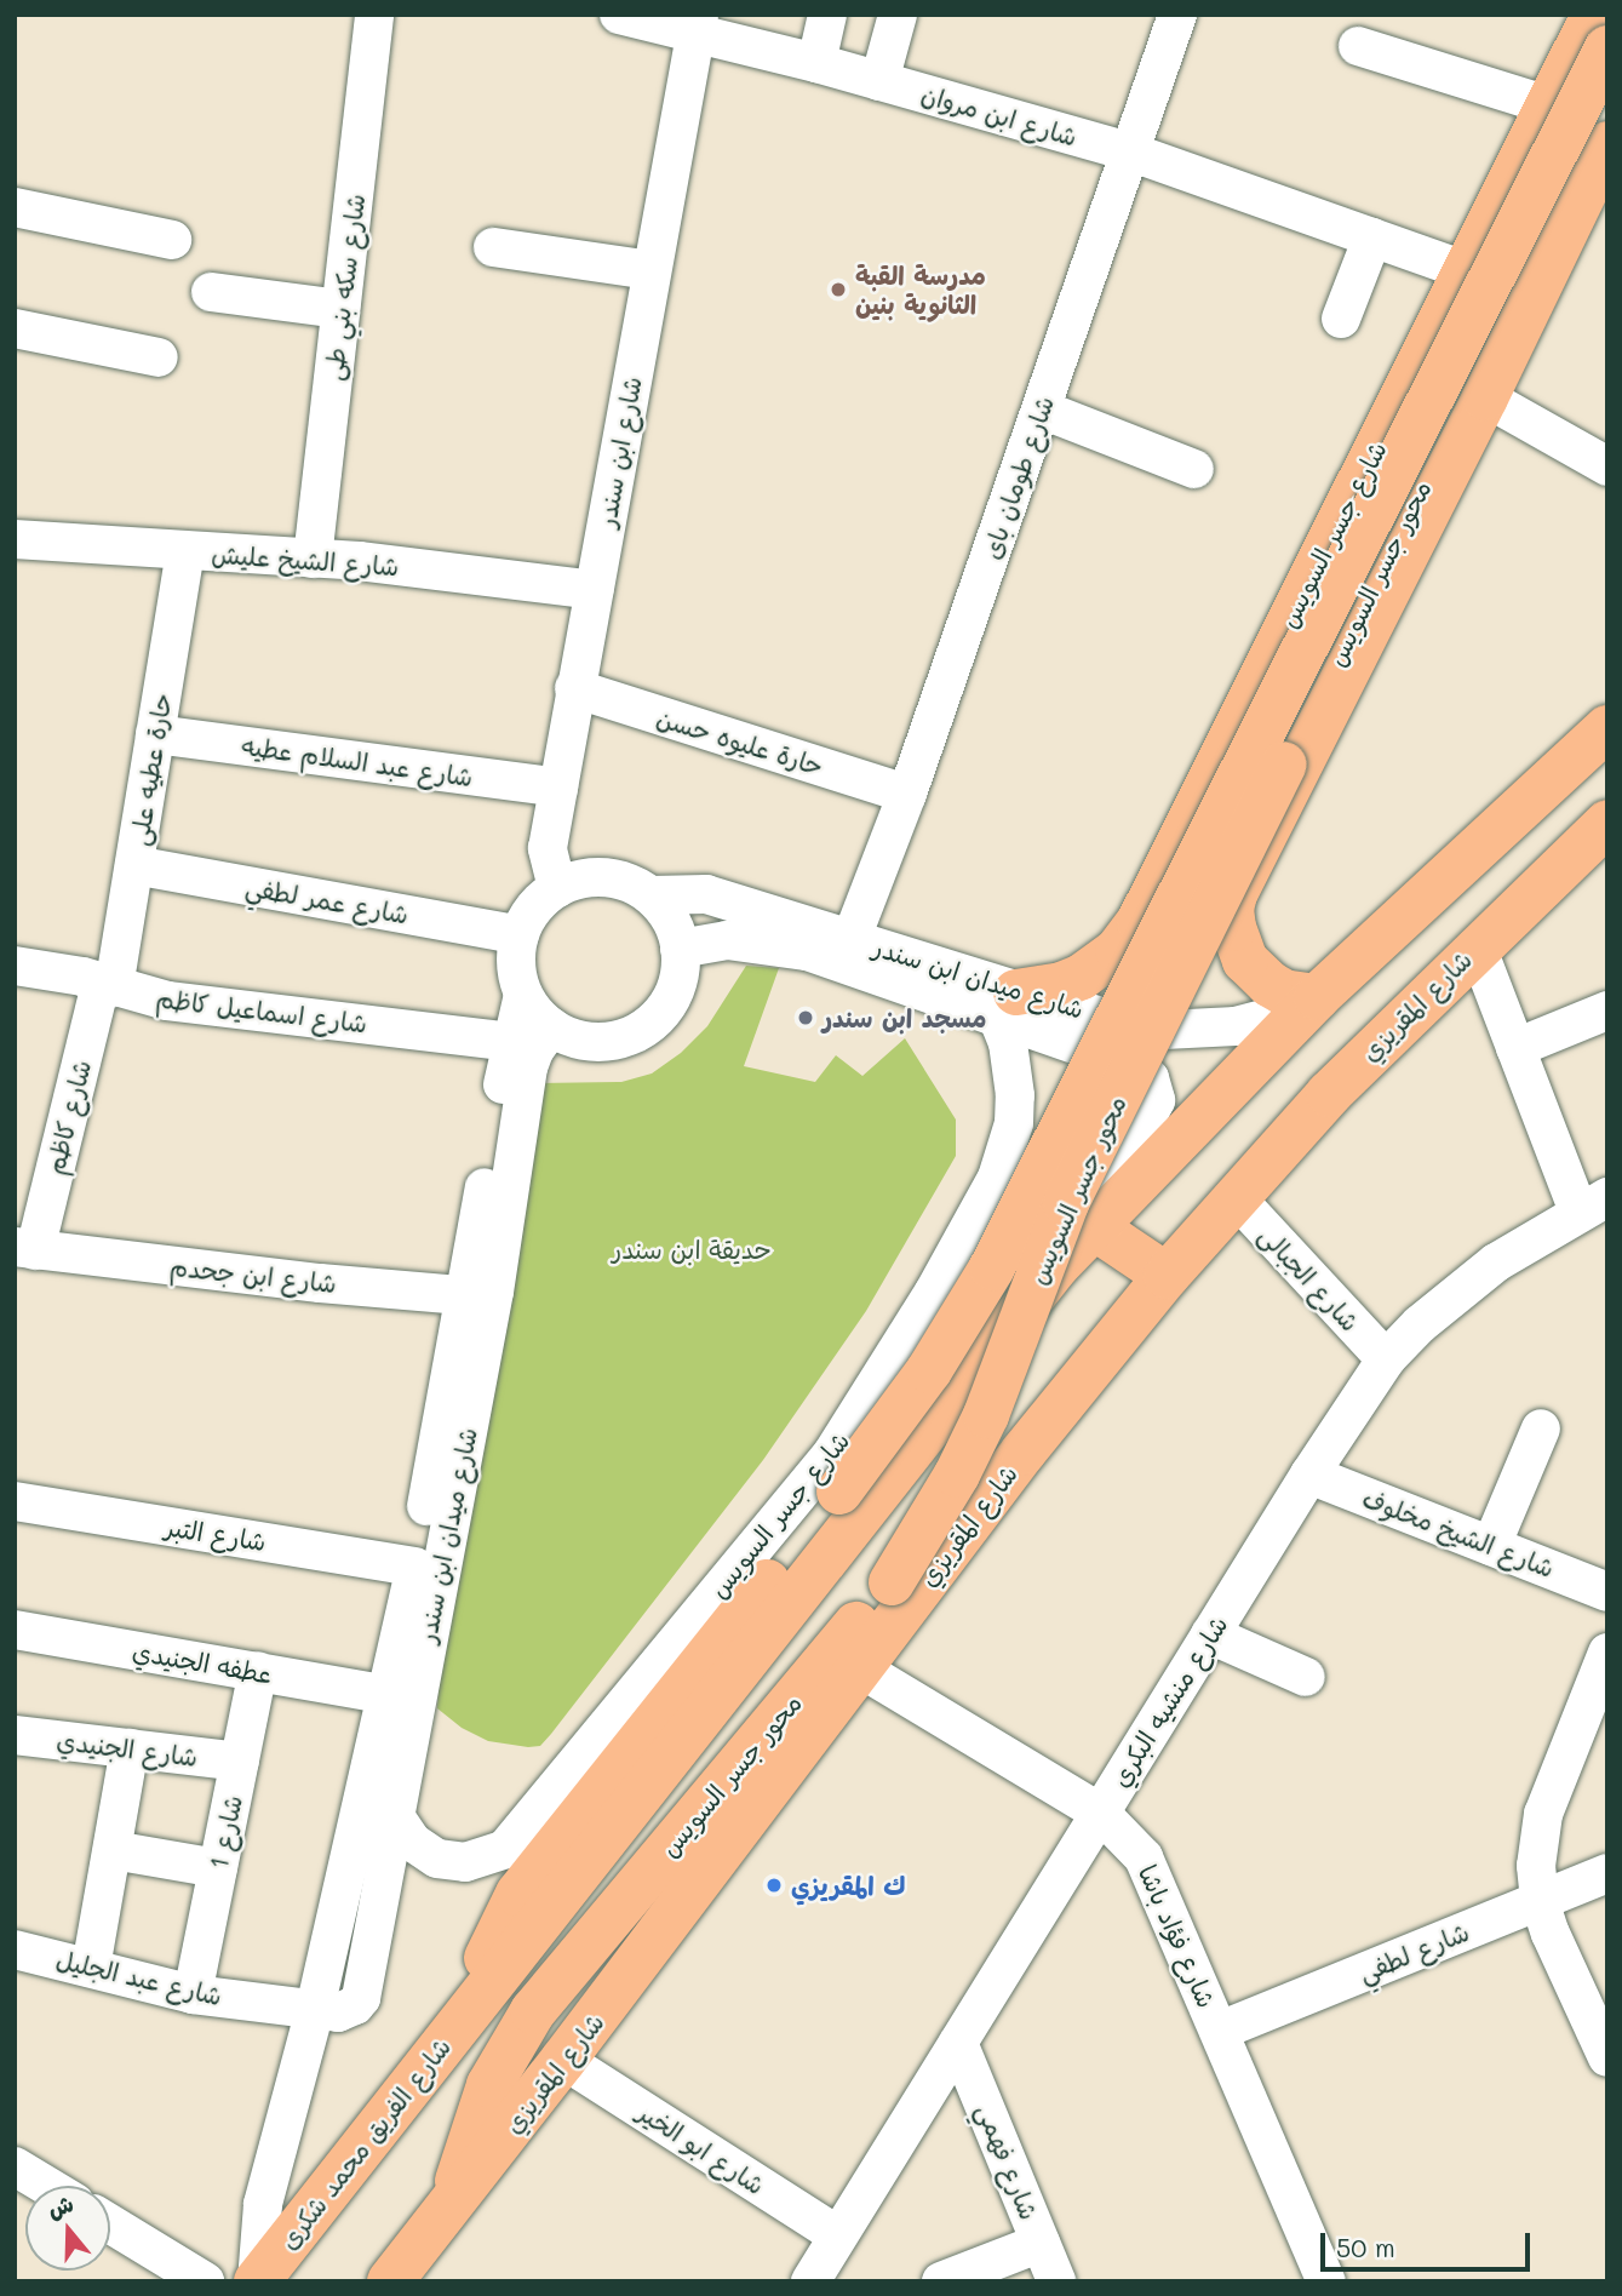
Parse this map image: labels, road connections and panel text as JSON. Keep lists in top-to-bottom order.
{
  "streets": {
    "main road": [
      "شارع جسر السويس",
      "محور جسر السويس",
      "شارع المقريزي",
      "شارع الفريق محمد شكرى"
    ],
    "street": [
      "شارع ابن مروان",
      "شارع سكه بني طى",
      "شارع ابن سندر",
      "شارع طومان باى",
      "شارع الشيخ عليش",
      "حارة عليوه حسن",
      "شارع عبد السلام عطيه",
      "حارة عطيه على",
      "شارع عمر لطفي",
      "شارع ميدان ابن سندر",
      "شارع اسماعيل كاظم",
      "شارع كاظم",
      "شارع ابن جحدم",
      "شارع الجبالى",
      "شارع الشيخ مخلوف",
      "شارع التبر",
      "عطفه الجنيدي",
      "شارع منشيه البكري",
      "شارع الجنيدي",
      "شارع 1",
      "شارع فؤاد باشا",
      "شارع لطفي",
      "شارع عبد الجليل",
      "شارع ابو الخير",
      "شارع فهمي"
    ]
  },
  "crossings": [
    ["شارع ابن مروان", "شارع ابن سندر"],
    ["شارع ابن مروان", "شارع طومان باى"],
    ["شارع ابن مروان", "شارع جسر السويس"],
    ["شارع سكه بني طى", "شارع الشيخ عليش"],
    ["شارع ابن سندر", "شارع الشيخ عليش"],
    ["شارع ابن سندر", "حارة عليوه حسن"],
    ["شارع ابن سندر", "شارع عبد السلام عطيه"],
    ["شارع ابن سندر", "شارع عمر لطفي"],
    ["شارع ابن سندر", "شارع ميدان ابن سندر"],
    ["شارع طومان باى", "حارة عليوه حسن"],
    ["شارع طومان باى", "شارع ميدان ابن سندر"],
    ["شارع جسر السويس", "شارع ميدان ابن سندر"],
    ["شارع الشيخ عليش", "حارة عطيه على"],
    ["محور جسر السويس", "شارع المقريزي"],
    ["محور جسر السويس", "شارع الفريق محمد شكرى"],
    ["شارع عبد السلام عطيه", "حارة عطيه على"],
    ["حارة عطيه على", "شارع عمر لطفي"],
    ["حارة عطيه على", "شارع اسماعيل كاظم"],
    ["حارة عطيه على", "شارع كاظم"],
    ["شارع عمر لطفي", "شارع ميدان ابن سندر"],
    ["شارع ميدان ابن سندر", "شارع اسماعيل كاظم"],
    ["شارع ميدان ابن سندر", "شارع ابن جحدم"],
    ["شارع ميدان ابن سندر", "شارع التبر"],
    ["شارع ميدان ابن سندر", "عطفه الجنيدي"],
    ["شارع ميدان ابن سندر", "شارع عبد الجليل"],
    ["شارع ميدان ابن سندر", "شارع الفريق محمد شكرى"],
    ["شارع المقريزي", "شارع الجبالى"],
    ["شارع المقريزي", "شارع فؤاد باشا"],
    ["شارع المقريزي", "شارع ابو الخير"],
    ["شارع اسماعيل كاظم", "شارع كاظم"],
    ["شارع كاظم", "شارع ابن جحدم"],
    ["شارع الجبالى", "شارع منشيه البكري"],
    ["شارع الشيخ مخلوف", "شارع منشيه البكري"],
    ["عطفه الجنيدي", "شارع 1"],
    ["شارع منشيه البكري", "شارع فؤاد باشا"],
    ["شارع منشيه البكري", "شارع ابو الخير"],
    ["شارع منشيه البكري", "شارع فهمي"],
    ["شارع الجنيدي", "شارع 1"],
    ["شارع 1", "شارع عبد الجليل"],
    ["شارع فؤاد باشا", "شارع لطفي"]
  ],
  "parks": ["حديقة ابن سندر"],
  "places": ["مدرسة القبة الثانوية بنين", "مسجد ابن سندر", "ك المقريزي"],
  "scale_bar": "50 m",
  "north": "top"
}
